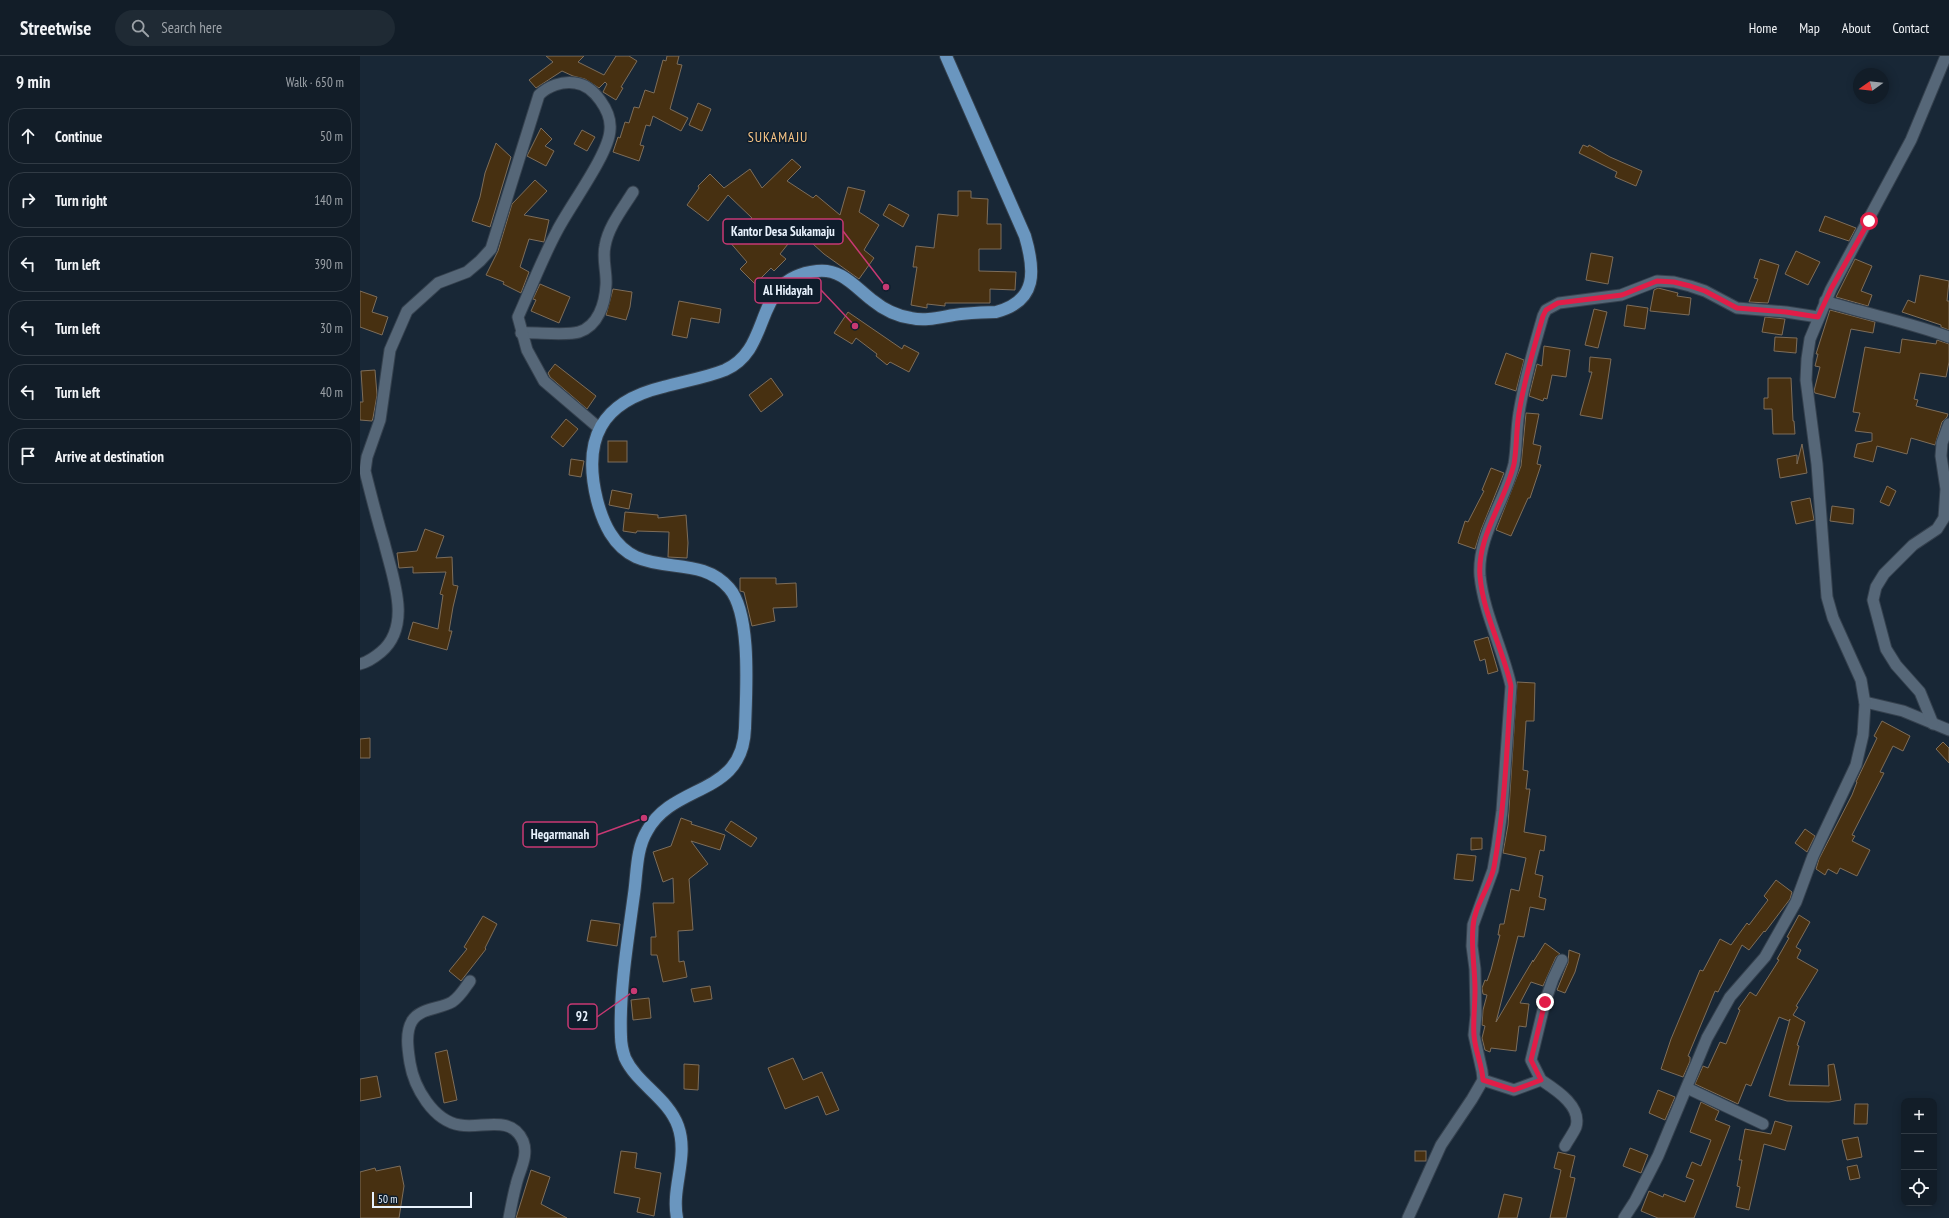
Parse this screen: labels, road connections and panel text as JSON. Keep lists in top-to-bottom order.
{
  "districts": ["SUKAMAJU"],
  "places": [
    "Kantor Desa Sukamaju",
    "Al Hidayah",
    "Hegarmanah",
    "92"
  ],
  "scale_bar": "50 m",
  "north": "left",
  "page": {
    "header": "Streetwise",
    "search": "Search here",
    "nav": [
      "Home",
      "Map",
      "About",
      "Contact"
    ],
    "heading": ["9 min", "Walk · 650 m"],
    "list": [
      ["Continue", "50 m"],
      ["Turn right", "140 m"],
      ["Turn left", "390 m"],
      ["Turn left", "30 m"],
      ["Turn left", "40 m"],
      "Arrive at destination"
    ],
    "map_buttons": ["+", "−"],
    "scale": "50 m"
  }
}
